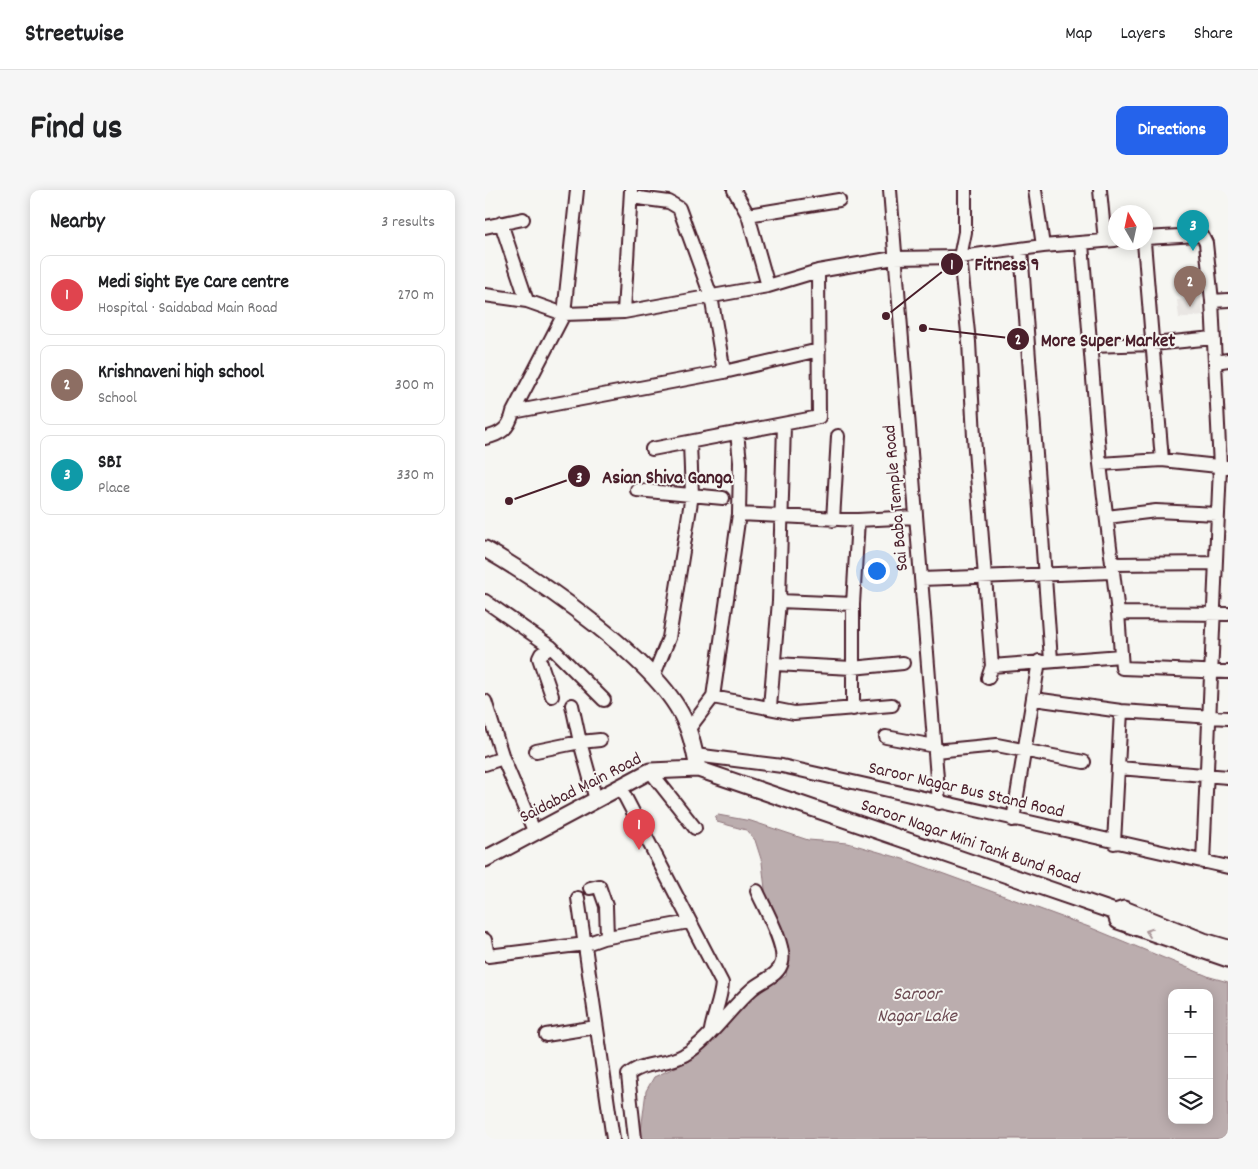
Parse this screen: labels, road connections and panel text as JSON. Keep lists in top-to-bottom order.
{
  "streets": {
    "main road": ["Saidabad Main Road", "Saroor Nagar Mini Tank Bund Road"],
    "street": ["Sai Baba Temple Road", "Saroor Nagar Bus Stand Road"]
  },
  "crossings": [
    ["Sai Baba Temple Road", "Saroor Nagar Bus Stand Road"],
    ["Saidabad Main Road", "Saroor Nagar Bus Stand Road"],
    ["Saidabad Main Road", "Saroor Nagar Mini Tank Bund Road"],
    ["Saroor Nagar Bus Stand Road", "Saroor Nagar Mini Tank Bund Road"]
  ],
  "water": ["Saroor Nagar Lake"],
  "places": ["Fitness 9", "More Super Market", "Asian Shiva Ganga"],
  "north": "top",
  "page": {
    "header": "Streetwise",
    "nav": ["Map", "Layers", "Share"],
    "title": "Find us",
    "buttons": "Directions",
    "heading": ["Nearby", "3 results"],
    "pins": ["3", "2", "1"],
    "list": [
      {
        "mark": "1",
        "name": "Medi Sight Eye Care centre",
        "note": "Hospital · Saidabad Main Road",
        "value": "270 m"
      },
      {
        "mark": "2",
        "name": "Krishnaveni high school",
        "note": "School",
        "value": "300 m"
      },
      {
        "mark": "3",
        "name": "SBI",
        "note": "Place",
        "value": "330 m"
      }
    ],
    "map_buttons": ["+", "−"]
  }
}
